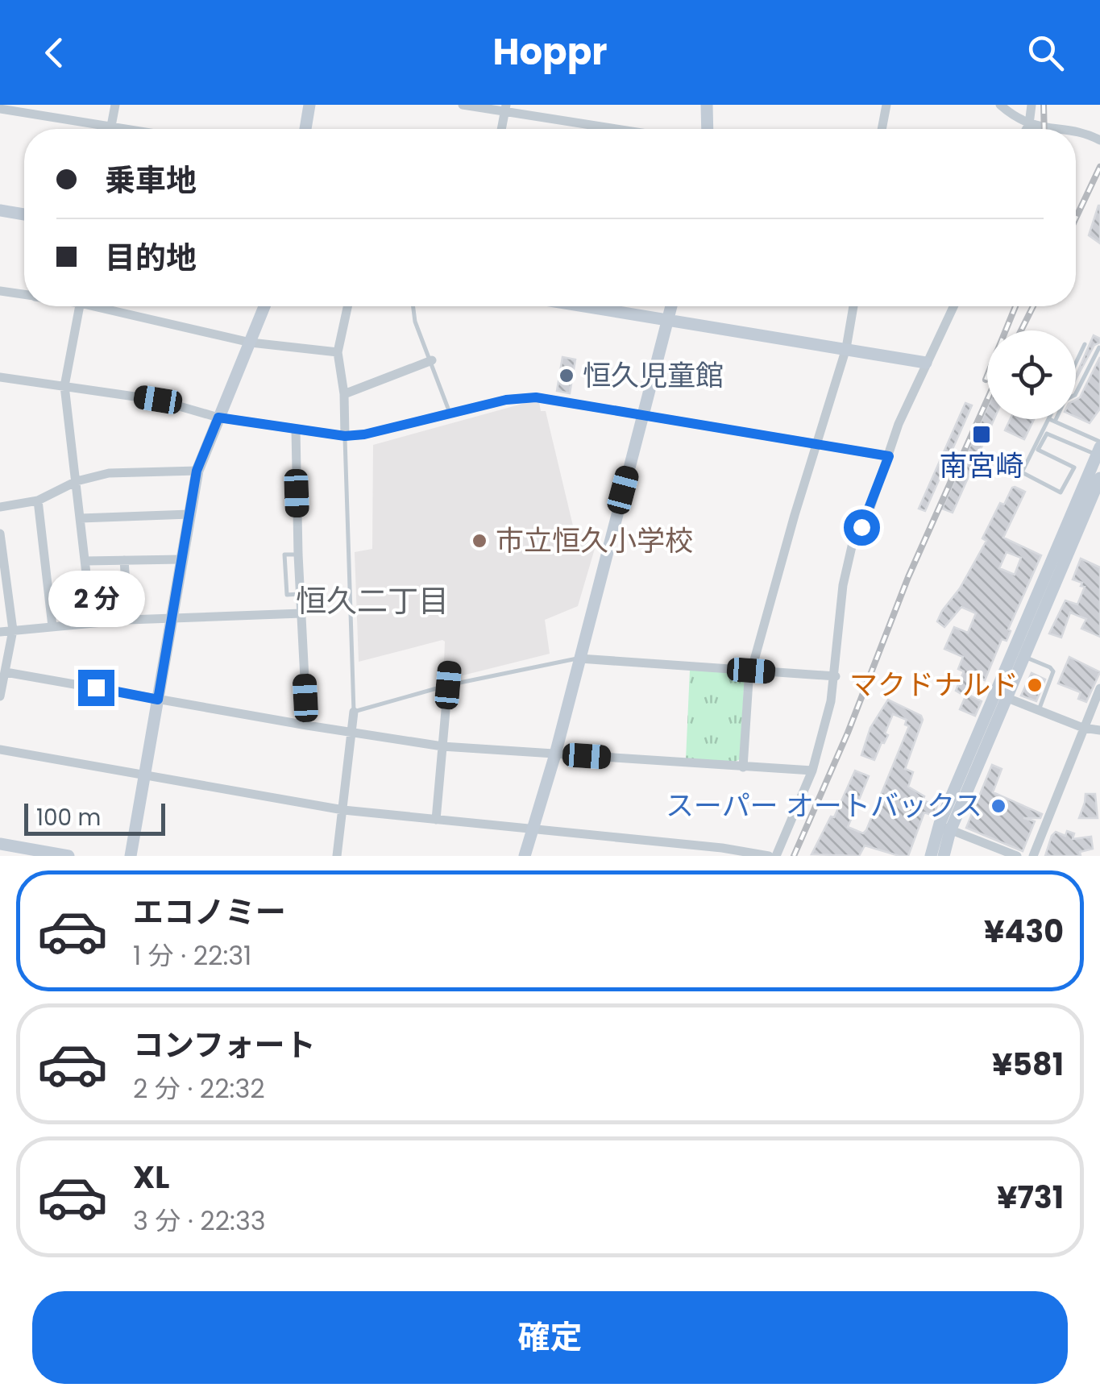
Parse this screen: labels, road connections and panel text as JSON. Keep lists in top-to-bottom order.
{
  "districts": ["恒久二丁目"],
  "places": {
    "other": [
      "恒久児童館",
      "市立恒久小学校",
      "マクドナルド",
      "スーパー オートバックス"
    ],
    "transit": ["南宮崎"]
  },
  "scale_bar": "100 m",
  "page": {
    "header": "Hoppr",
    "banner": ["乗車地", "目的地"],
    "bubble": "2 分",
    "scale": "100 m",
    "list": [
      {
        "name": "エコノミー",
        "note": "1 分 · 22:31",
        "value": "¥430"
      },
      {
        "name": "コンフォート",
        "note": "2 分 · 22:32",
        "value": "¥581"
      },
      {
        "name": "XL",
        "note": "3 分 · 22:33",
        "value": "¥731"
      }
    ],
    "buttons": "確定"
  }
}
